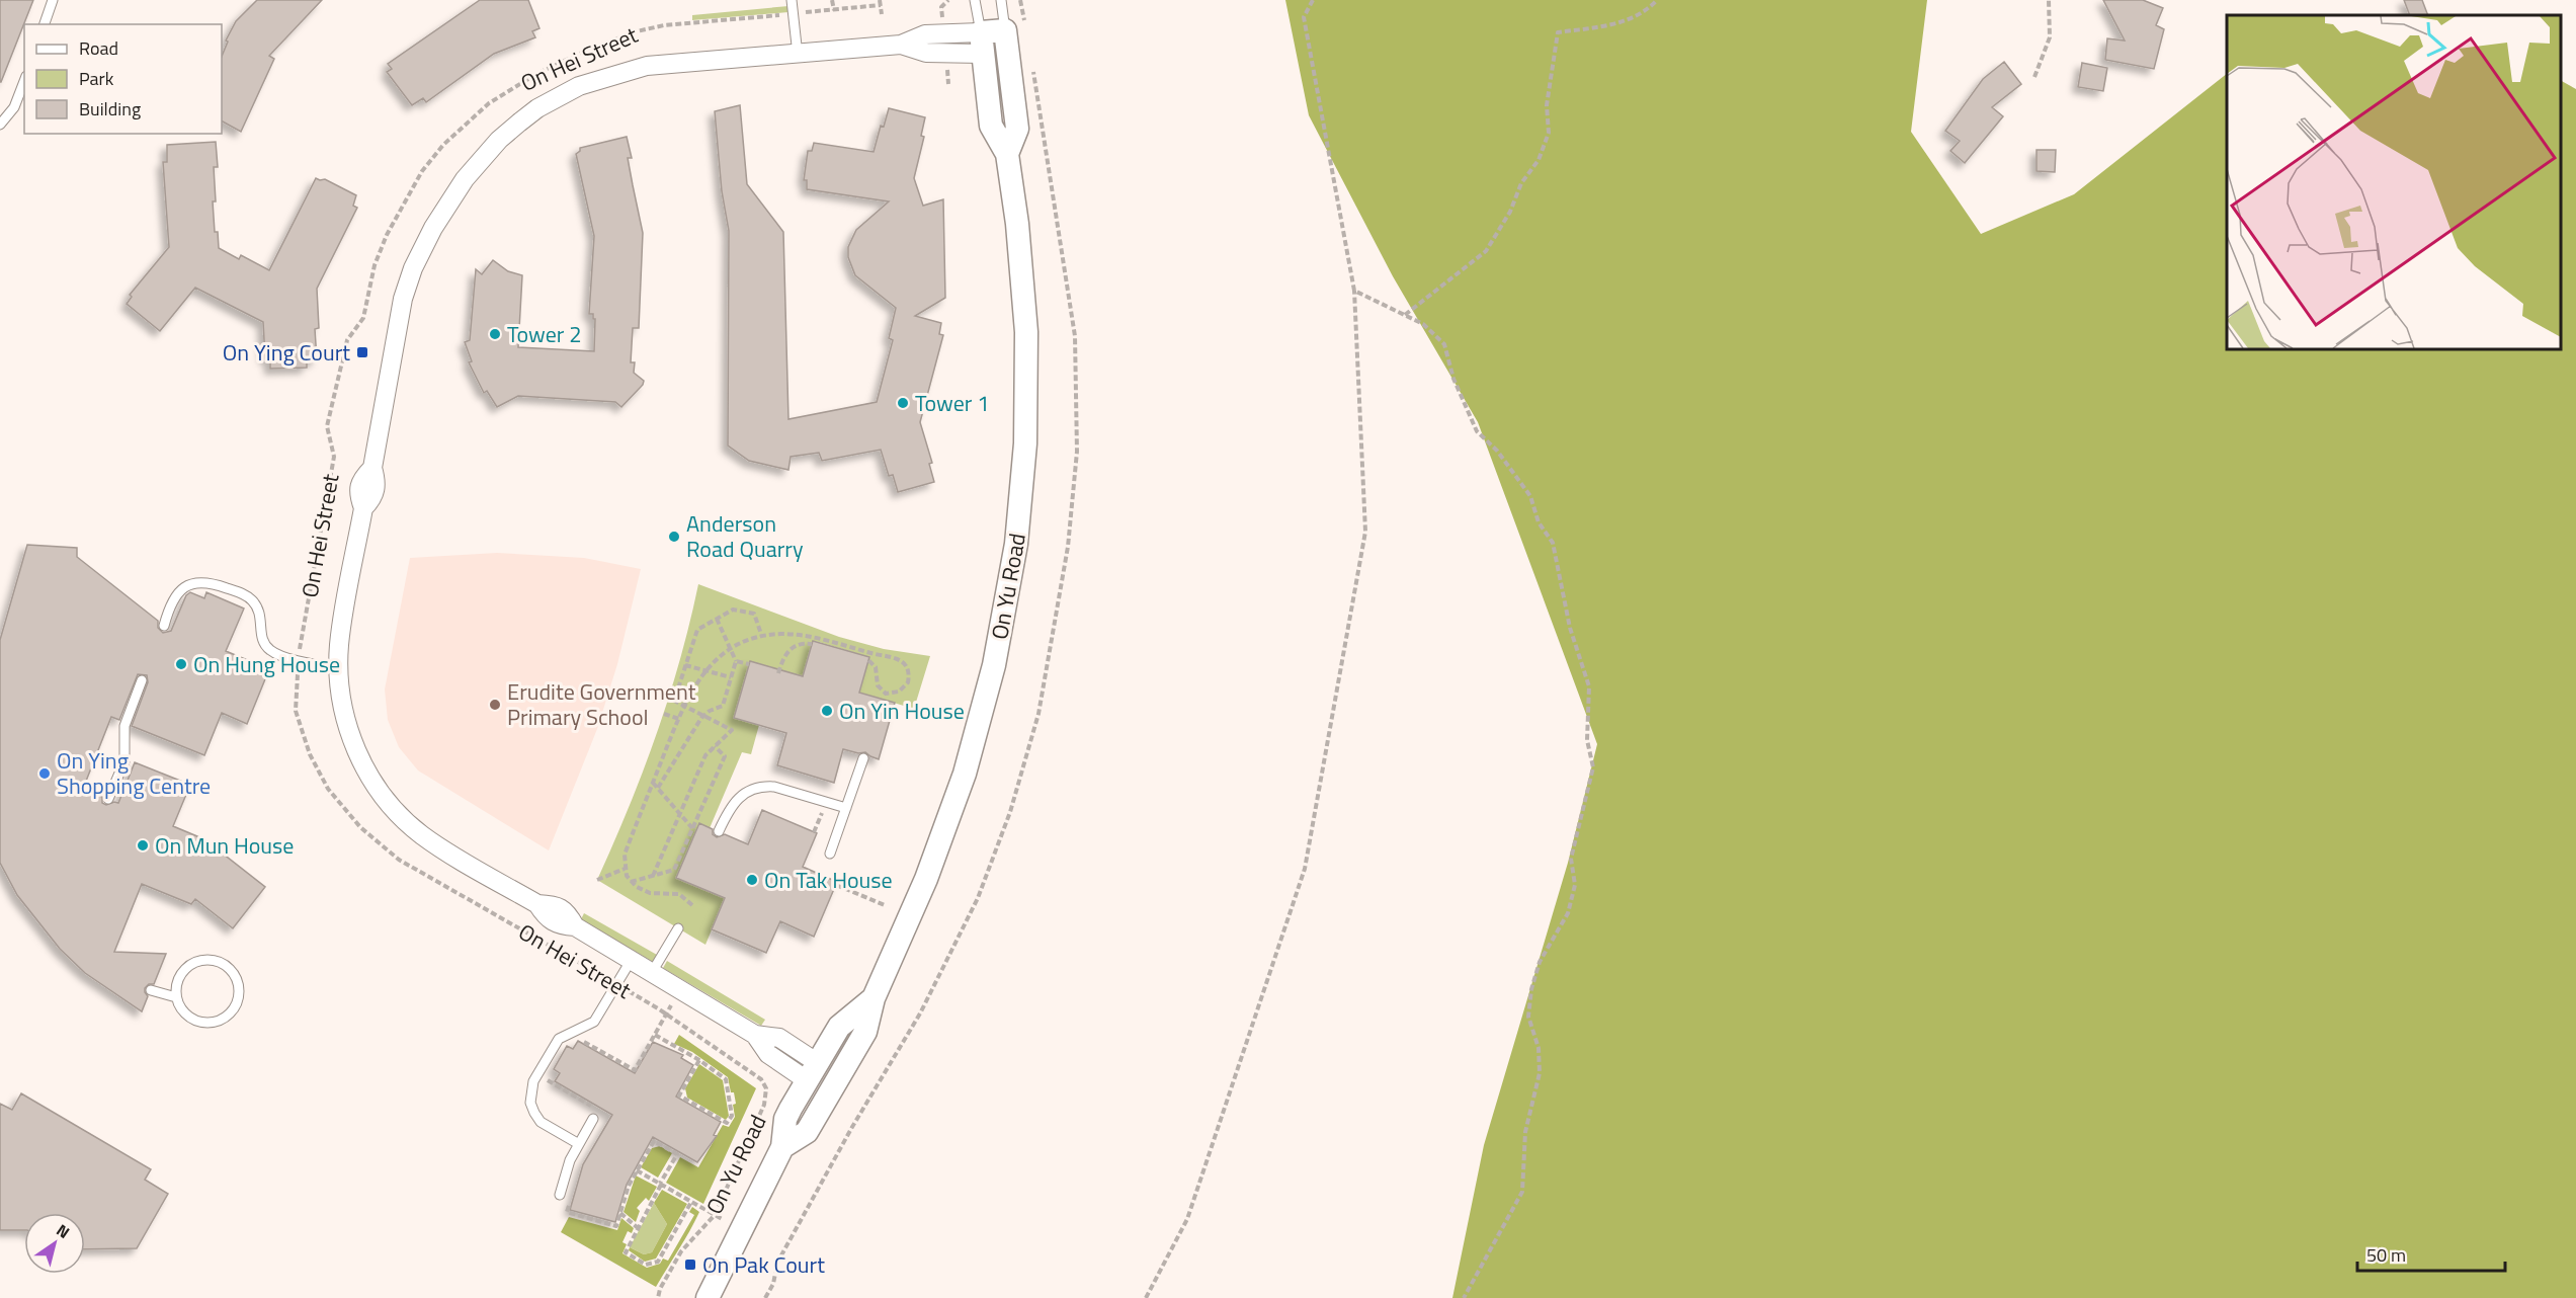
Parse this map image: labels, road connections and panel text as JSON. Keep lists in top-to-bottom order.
{
  "streets": {
    "street": ["On Hei Street", "On Yu Road"]
  },
  "crossings": [
    ["On Hei Street", "On Yu Road"]
  ],
  "places": {
    "other": [
      "Tower 2",
      "Tower 1",
      "Anderson Road Quarry",
      "On Hung House",
      "Erudite Government Primary School",
      "On Yin House",
      "On Ying Shopping Centre",
      "On Mun House",
      "On Tak House"
    ],
    "transit": ["On Ying Court", "On Pak Court"]
  },
  "legend": ["Road", "Park", "Building"],
  "scale_bar": "50 m",
  "north": "top right"
}
